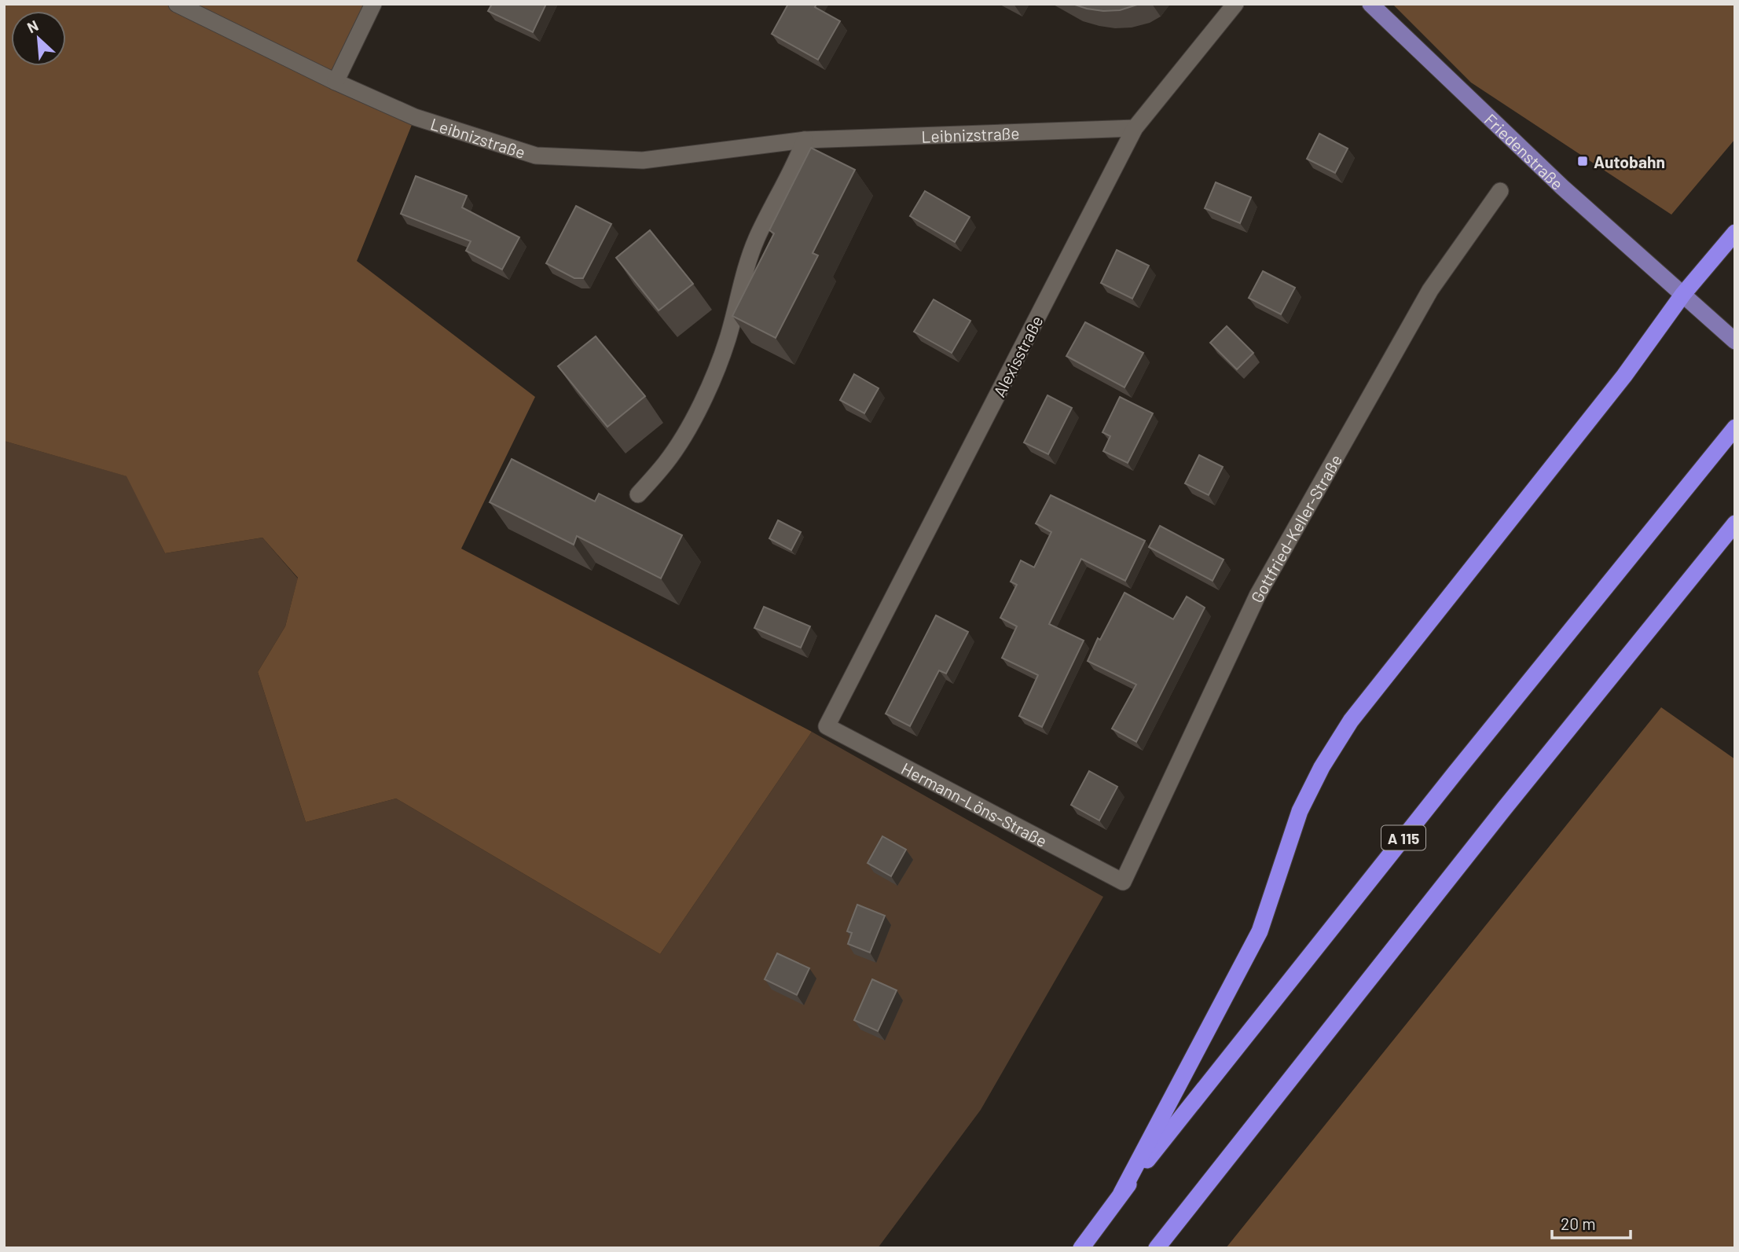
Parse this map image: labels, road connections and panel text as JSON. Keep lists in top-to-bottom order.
{
  "streets": {
    "highway": ["A 115"],
    "main road": ["Friedenstraße"],
    "street": [
      "Leibnizstraße",
      "Alexisstraße",
      "Gottfried-Keller-Straße",
      "Hermann-Löns-Straße"
    ]
  },
  "crossings": [
    ["Leibnizstraße", "Alexisstraße"],
    ["Alexisstraße", "Hermann-Löns-Straße"],
    ["Gottfried-Keller-Straße", "Hermann-Löns-Straße"]
  ],
  "places": {
    "transit": ["Autobahn"]
  },
  "scale_bar": "20 m",
  "north": "top left"
}
